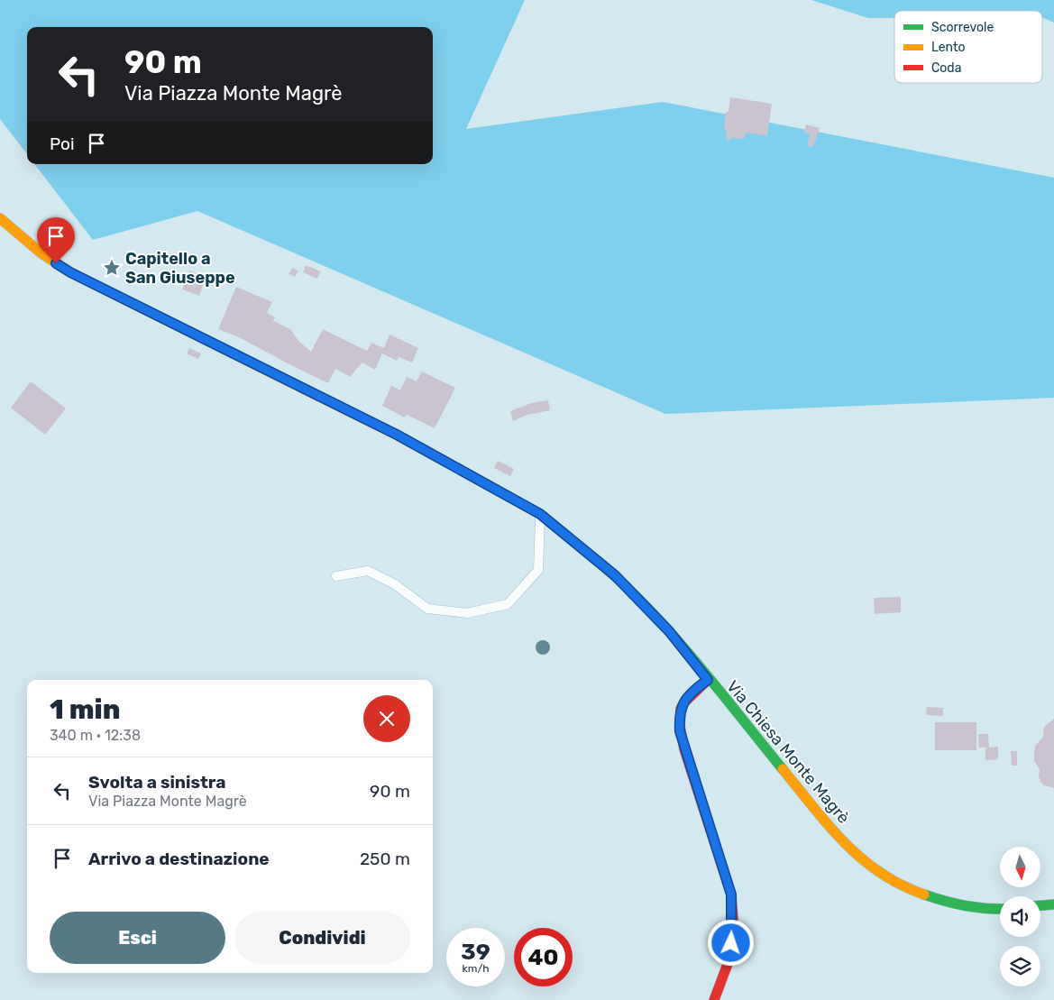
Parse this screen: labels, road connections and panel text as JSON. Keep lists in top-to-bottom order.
{
  "streets": {
    "street": ["Via Chiesa Monte Magrè"]
  },
  "places": {
    "place": ["Capitello a San Giuseppe"]
  },
  "legend": ["Scorrevole", "Lento", "Coda"],
  "north": "bottom",
  "page": {
    "turn": ["90 m", "Via Piazza Monte Magrè"],
    "then": "Poi",
    "heading": ["1 min", "340 m · 12:38"],
    "list": [
      {
        "name": "Svolta a sinistra",
        "note": "Via Piazza Monte Magrè",
        "value": "90 m"
      },
      {
        "name": "Arrivo a destinazione",
        "value": "250 m"
      }
    ],
    "buttons": ["Esci", "Condividi"],
    "speed": "39 km/h",
    "limit": "40"
  }
}
